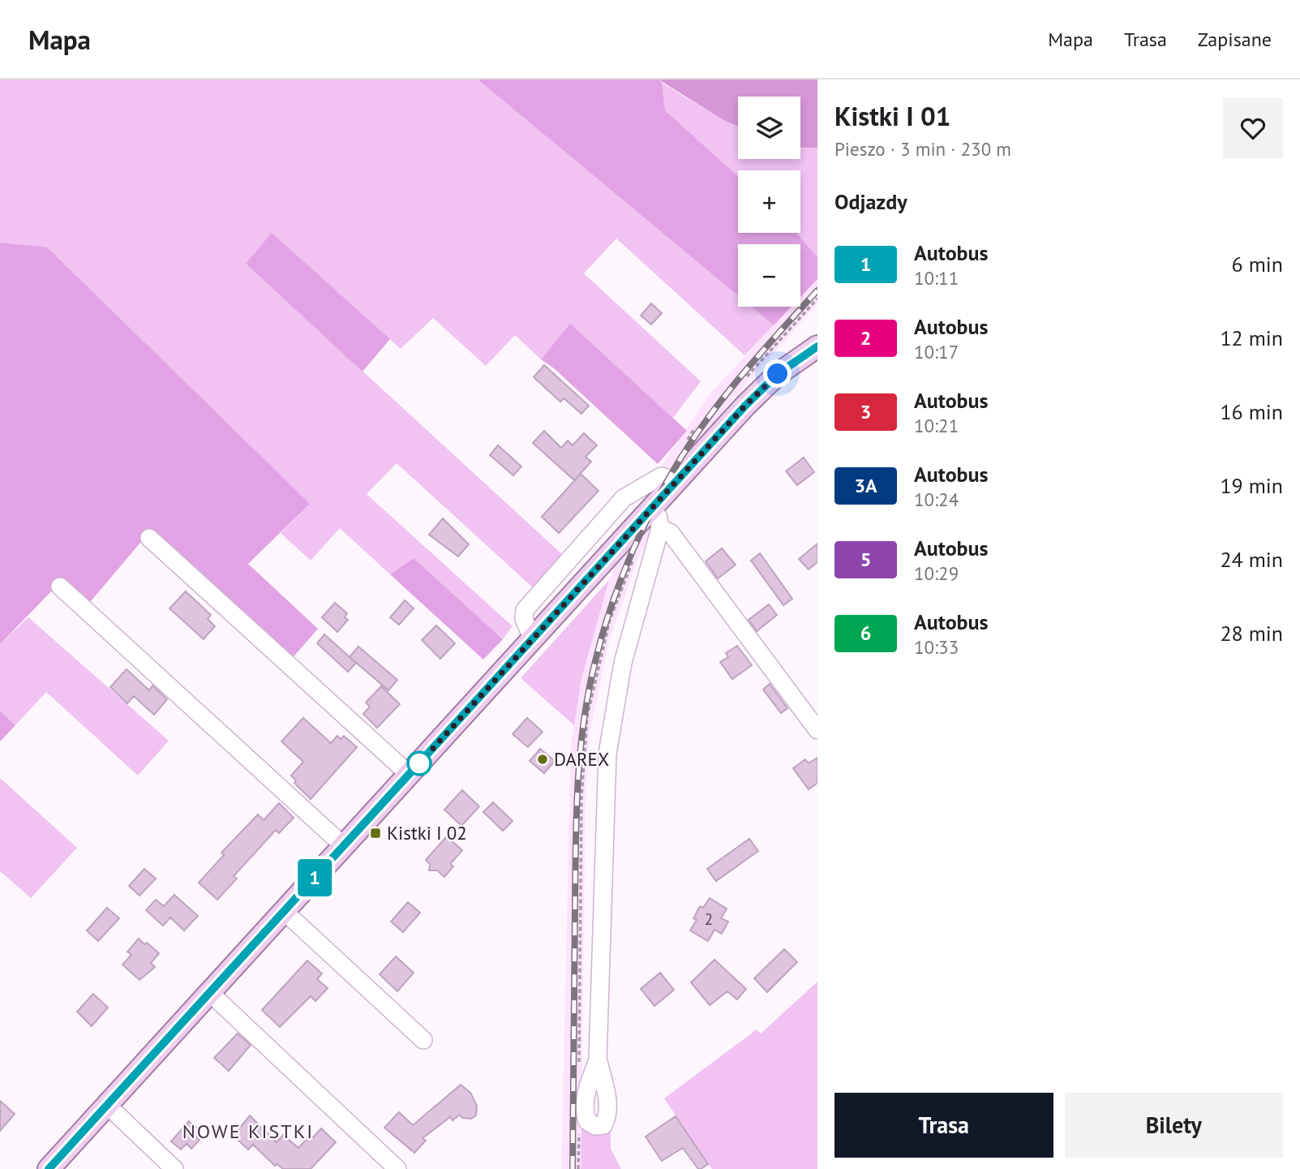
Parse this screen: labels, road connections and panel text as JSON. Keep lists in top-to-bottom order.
{
  "districts": ["NOWE KISTKI"],
  "places": {
    "other": ["DAREX"],
    "transit": ["Kistki I 02"]
  },
  "lines": ["bus line 1"],
  "house_numbers": ["2"],
  "page": {
    "header": "Mapa",
    "nav": ["Mapa", "Trasa", "Zapisane"],
    "on_map": "1",
    "heading": [
      ["Kistki I 01", "Pieszo · 3 min · 230 m"],
      "Odjazdy"
    ],
    "map_buttons": ["+", "−"],
    "list": [
      {
        "mark": "1",
        "name": "Autobus",
        "note": "10:11",
        "value": "6 min"
      },
      {
        "mark": "2",
        "name": "Autobus",
        "note": "10:17",
        "value": "12 min"
      },
      {
        "mark": "3",
        "name": "Autobus",
        "note": "10:21",
        "value": "16 min"
      },
      {
        "mark": "3A",
        "name": "Autobus",
        "note": "10:24",
        "value": "19 min"
      },
      {
        "mark": "5",
        "name": "Autobus",
        "note": "10:29",
        "value": "24 min"
      },
      {
        "mark": "6",
        "name": "Autobus",
        "note": "10:33",
        "value": "28 min"
      }
    ],
    "buttons": ["Trasa", "Bilety"]
  }
}
